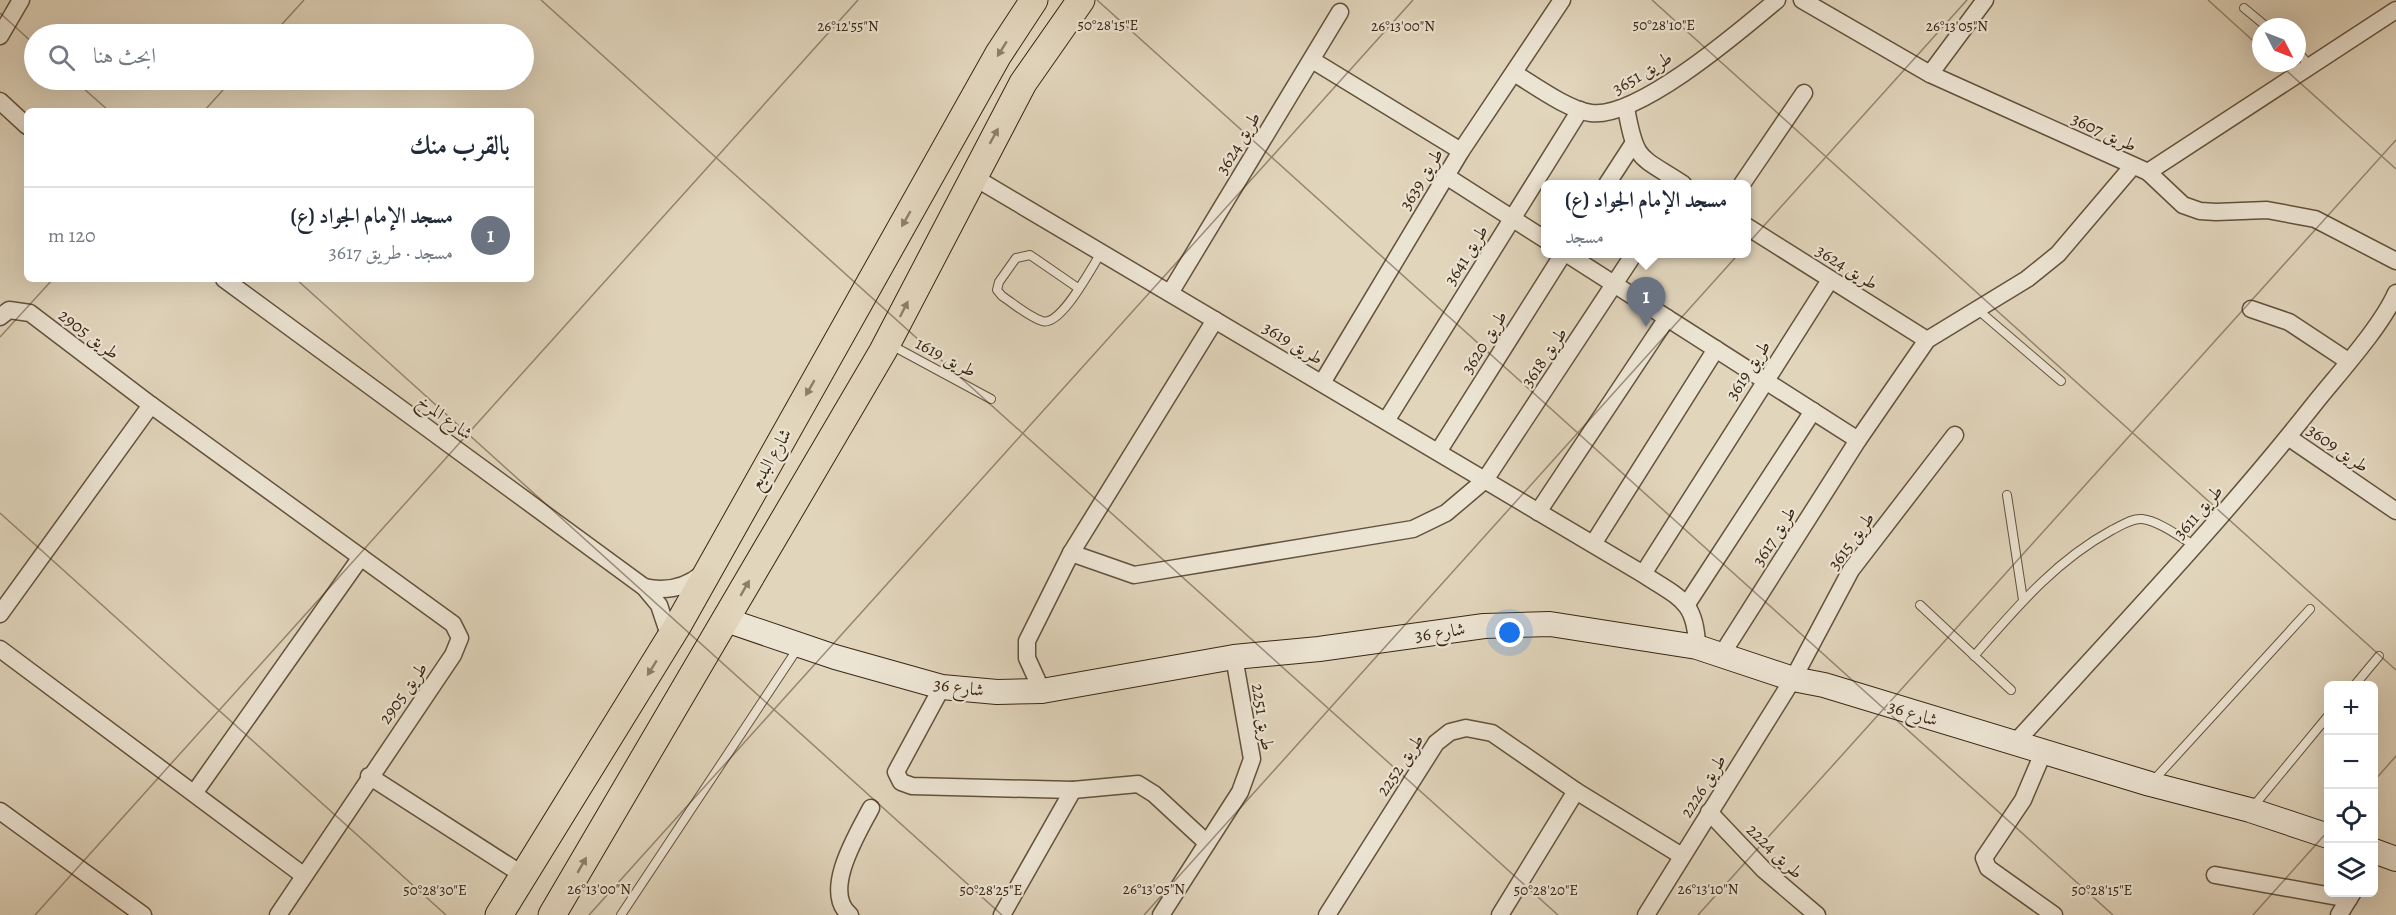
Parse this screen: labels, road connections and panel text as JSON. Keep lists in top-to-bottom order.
{
  "streets": {
    "main road": ["شارع البديع"],
    "street": [
      "طريق 3651",
      "طريق 3607",
      "طريق 3624",
      "طريق 3639",
      "طريق 3641",
      "طريق 2905",
      "طريق 3620",
      "طريق 3619",
      "طريق 3618",
      "شارع المرخ",
      "طريق 3609",
      "طريق 3611",
      "طريق 3617",
      "طريق 3615",
      "شارع 36",
      "طريق 2251",
      "طريق 2252",
      "طريق 2226",
      "طريق 2224"
    ],
    "lane": ["طريق 1619"]
  },
  "crossings": [
    ["طريق 3651", "طريق 3639"],
    ["طريق 3651", "طريق 3641"],
    ["طريق 3624", "طريق 3619"],
    ["طريق 3624", "طريق 3617"],
    ["طريق 3639", "طريق 3619"],
    ["طريق 3641", "طريق 3619"],
    ["طريق 3620", "طريق 3619"],
    ["طريق 3619", "طريق 3618"],
    ["طريق 3619", "طريق 3617"],
    ["شارع المرخ", "شارع البديع"],
    ["طريق 3609", "طريق 3611"],
    ["طريق 3611", "شارع 36"],
    ["طريق 3617", "شارع 36"],
    ["طريق 3615", "شارع 36"],
    ["طريق 3615", "طريق 2226"],
    ["شارع 36", "طريق 2251"],
    ["شارع 36", "طريق 2226"],
    ["طريق 2252", "طريق 2226"],
    ["طريق 2226", "طريق 2224"]
  ],
  "north": "bottom right",
  "page": {
    "search": "ابحث هنا",
    "heading": "بالقرب منك",
    "popup": ["مسجد الإمام الجواد (ع)", "مسجد"],
    "list": [
      {
        "mark": "1",
        "name": "مسجد الإمام الجواد (ع)",
        "note": "مسجد · طريق 3617",
        "value": "120 m"
      }
    ],
    "pins": "1",
    "map_buttons": ["+", "−"]
  },
  "coordinates": [
    "50°28'10\"E",
    "50°28'15\"E",
    "26°12'55\"N",
    "26°13'00\"N",
    "26°13'05\"N",
    "26°13'10\"N",
    "50°28'30\"E",
    "50°28'25\"E",
    "50°28'20\"E"
  ]
}
